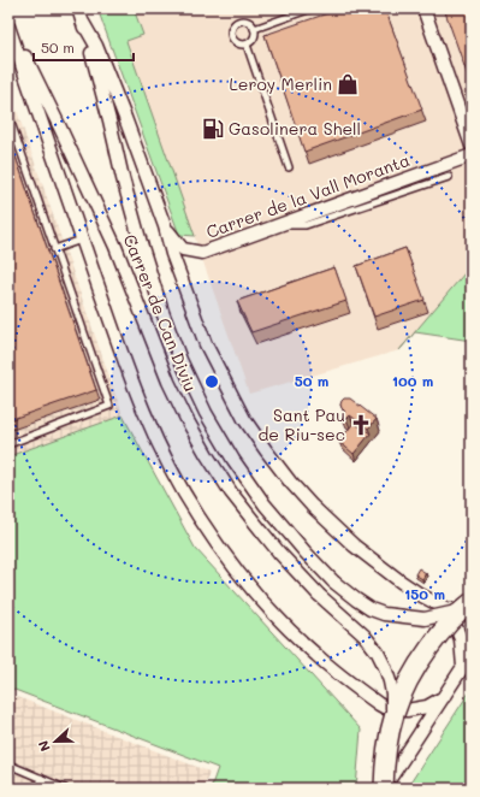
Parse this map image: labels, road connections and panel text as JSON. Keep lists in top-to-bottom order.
{
  "streets": {
    "street": ["Carrer de la Vall Moranta", "Carrer de Can Diviu"]
  },
  "crossings": [
    ["Carrer de la Vall Moranta", "Carrer de Can Diviu"]
  ],
  "places": {
    "shop": ["Leroy Merlin"],
    "fuel station": ["Gasolinera Shell"],
    "church": ["Sant Pau de Riu-sec"]
  },
  "scale_bar": "50 m",
  "north": "left",
  "rings": ["50 m", "100 m", "150 m"]
}
